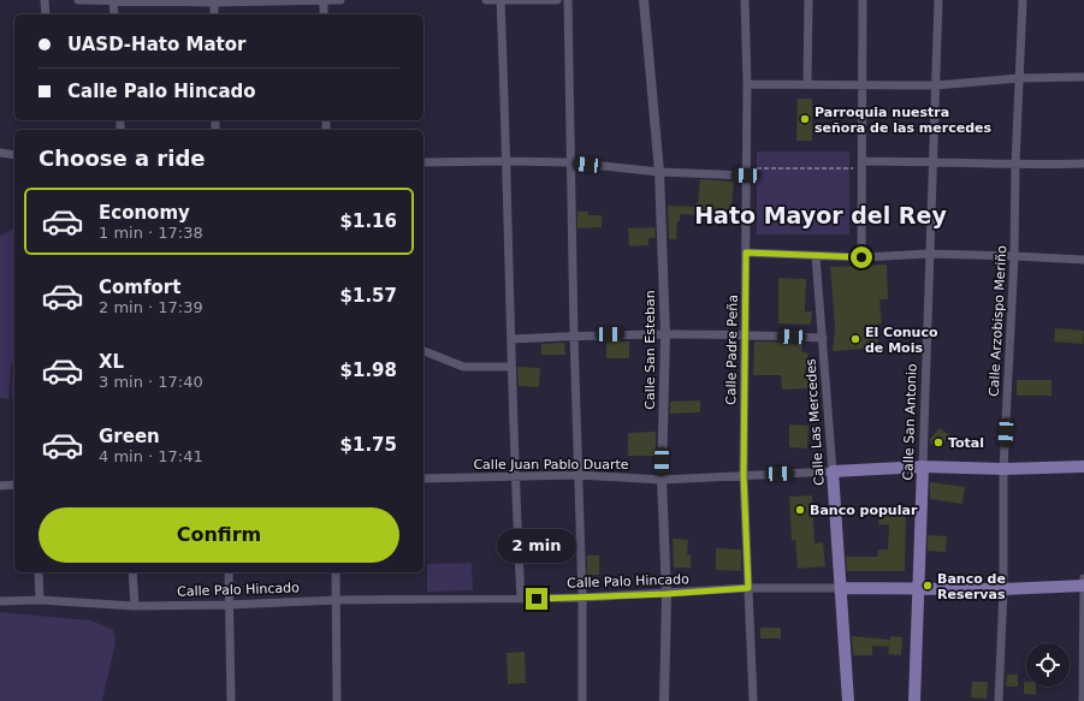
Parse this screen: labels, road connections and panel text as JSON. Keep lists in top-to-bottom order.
{
  "streets": {
    "main road": [
      "Calle Las Mercedes",
      "Calle San Antonio",
      "Calle Juan Pablo Duarte",
      "Calle Palo Hincado"
    ],
    "street": ["Calle Arzobispo Meriño", "Calle San Esteban", "Calle Padre Peña"]
  },
  "crossings": [
    ["Calle Arzobispo Meriño", "Calle Juan Pablo Duarte"],
    ["Calle Arzobispo Meriño", "Calle Palo Hincado"],
    ["Calle San Esteban", "Calle Juan Pablo Duarte"],
    ["Calle San Esteban", "Calle Palo Hincado"],
    ["Calle Padre Peña", "Calle Juan Pablo Duarte"],
    ["Calle Padre Peña", "Calle Palo Hincado"],
    ["Calle Las Mercedes", "Calle Juan Pablo Duarte"],
    ["Calle Las Mercedes", "Calle Palo Hincado"],
    ["Calle San Antonio", "Calle Juan Pablo Duarte"],
    ["Calle San Antonio", "Calle Palo Hincado"]
  ],
  "districts": ["Hato Mayor del Rey"],
  "places": [
    "Parroquia nuestra señora de las mercedes",
    "El Conuco de Mois",
    "Total",
    "Banco popular",
    "Banco de Reservas"
  ],
  "page": {
    "banner": ["UASD-Hato Mator", "Calle Palo Hincado"],
    "heading": "Choose a ride",
    "list": [
      {
        "name": "Economy",
        "note": "1 min · 17:38",
        "value": "$1.16"
      },
      {
        "name": "Comfort",
        "note": "2 min · 17:39",
        "value": "$1.57"
      },
      {
        "name": "XL",
        "note": "3 min · 17:40",
        "value": "$1.98"
      },
      {
        "name": "Green",
        "note": "4 min · 17:41",
        "value": "$1.75"
      }
    ],
    "buttons": "Confirm",
    "bubble": "2 min"
  }
}
